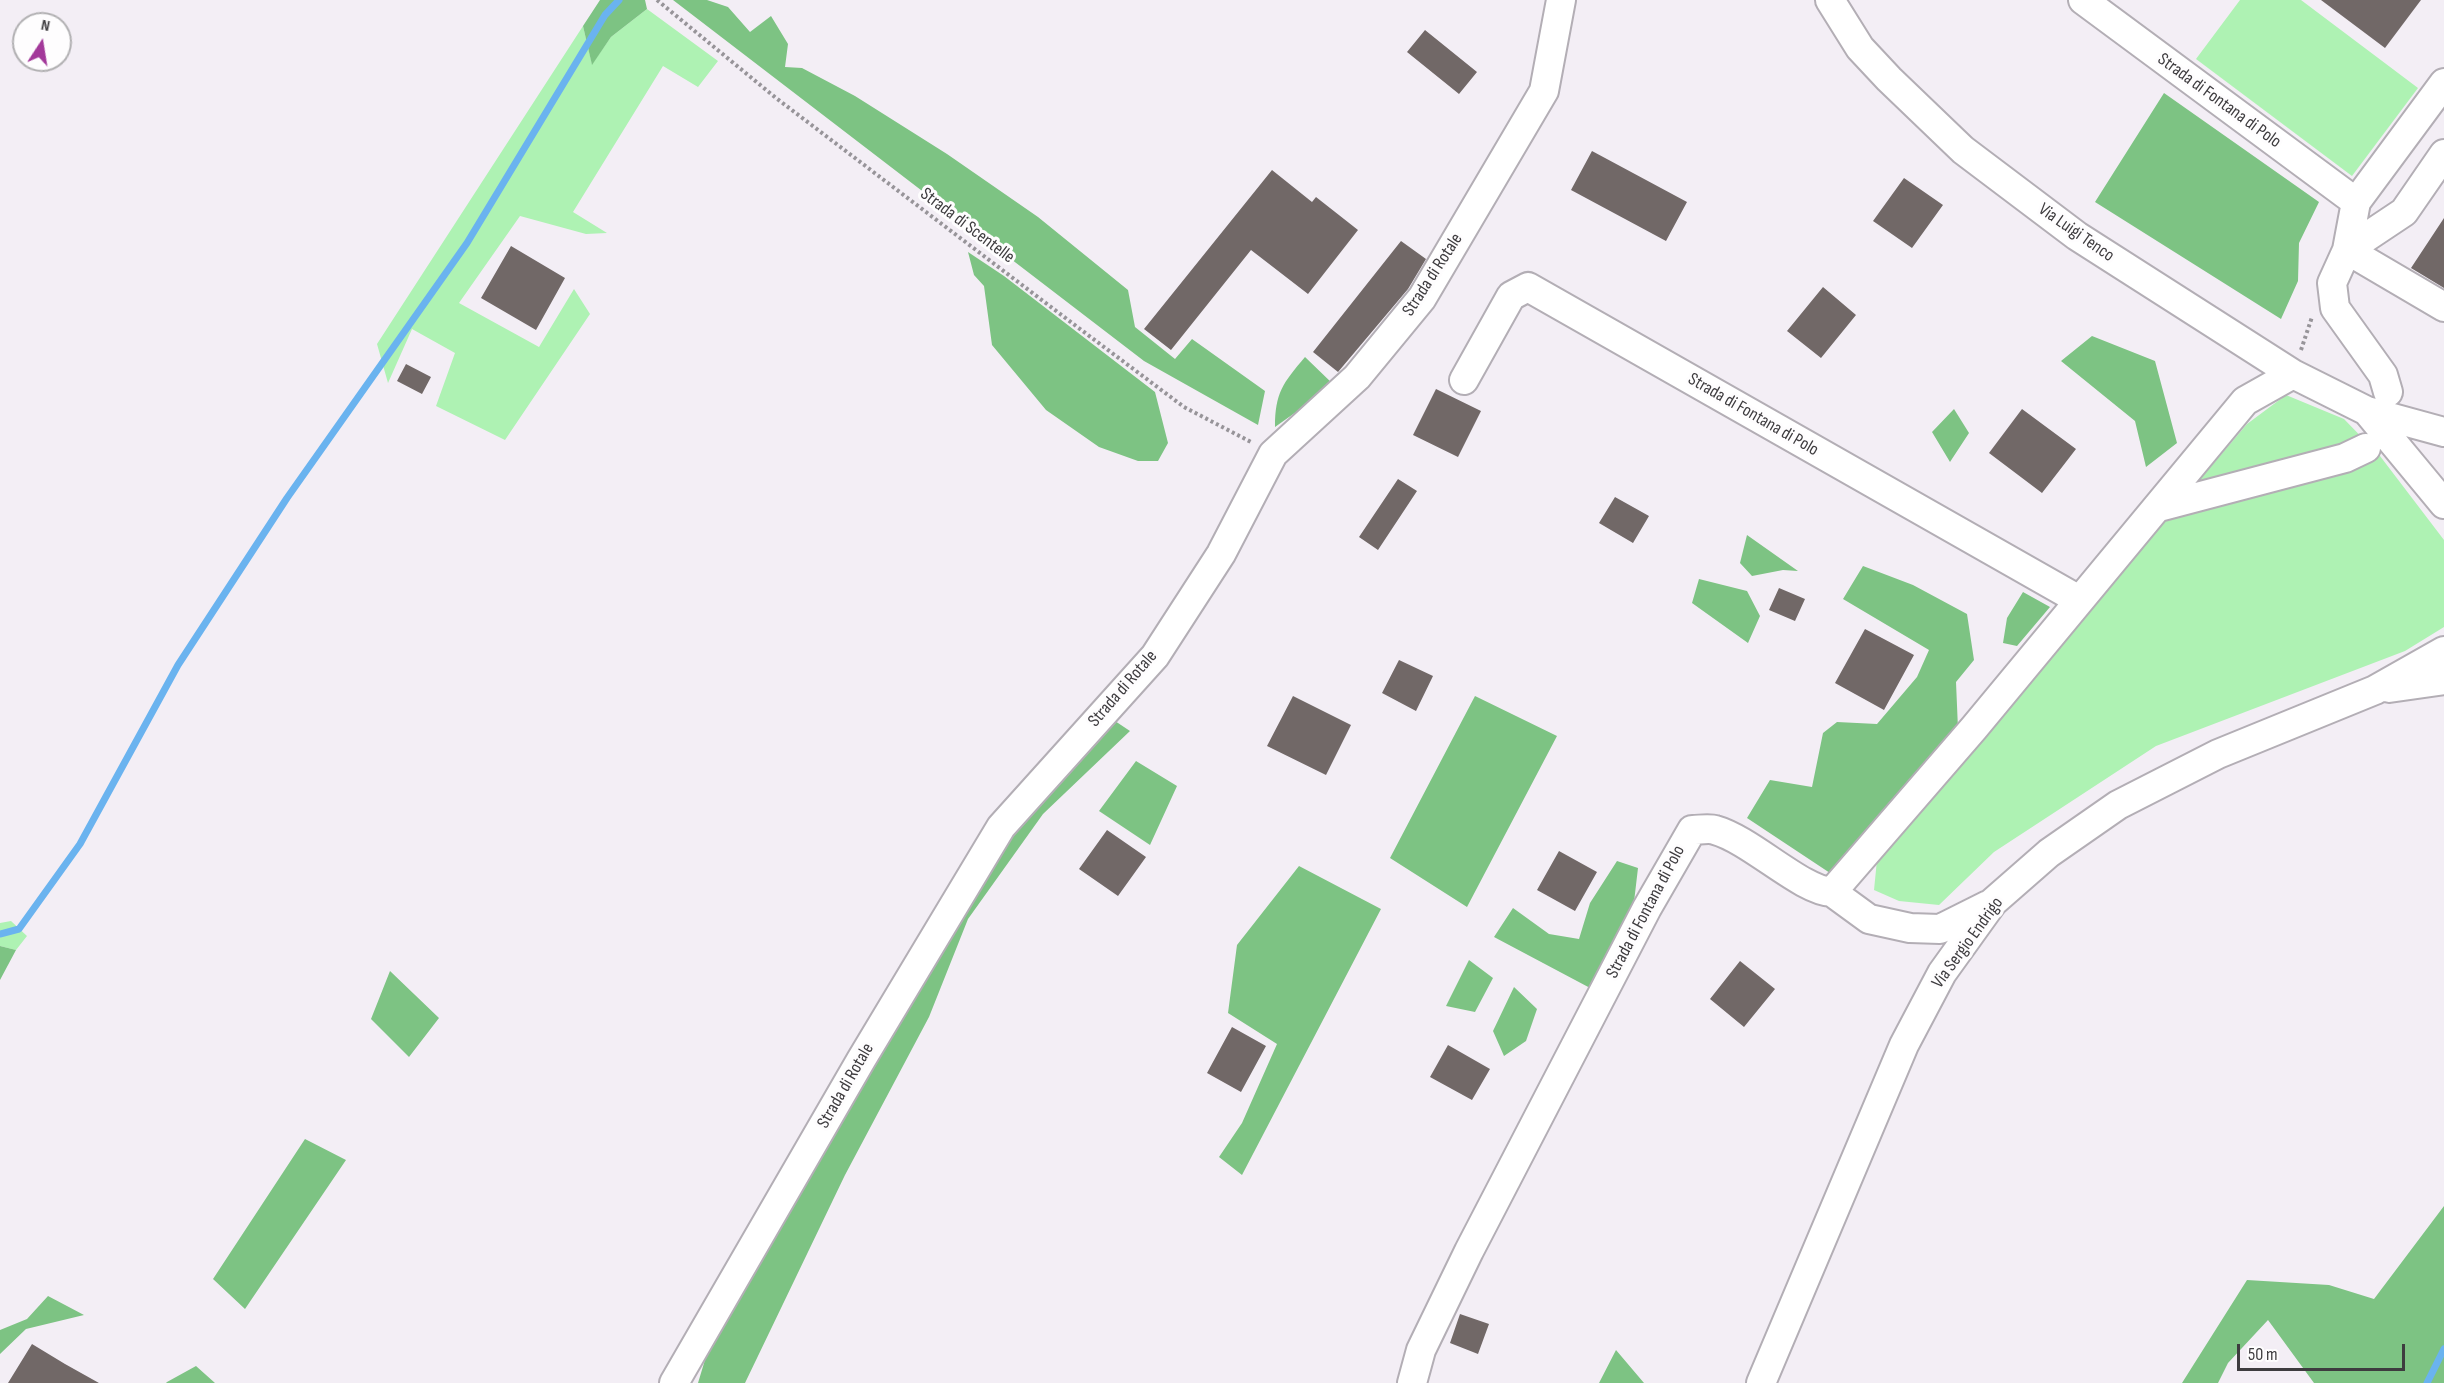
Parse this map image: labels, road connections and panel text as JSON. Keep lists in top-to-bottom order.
{
  "streets": {
    "street": [
      "Strada di Fontana di Polo",
      "Via Luigi Tenco",
      "Strada di Rotale",
      "Via Sergio Endrigo"
    ],
    "path": ["Strada di Scentelle"]
  },
  "crossings": [
    ["Strada di Scentelle", "Strada di Rotale"]
  ],
  "scale_bar": "50 m",
  "north": "top"
}
